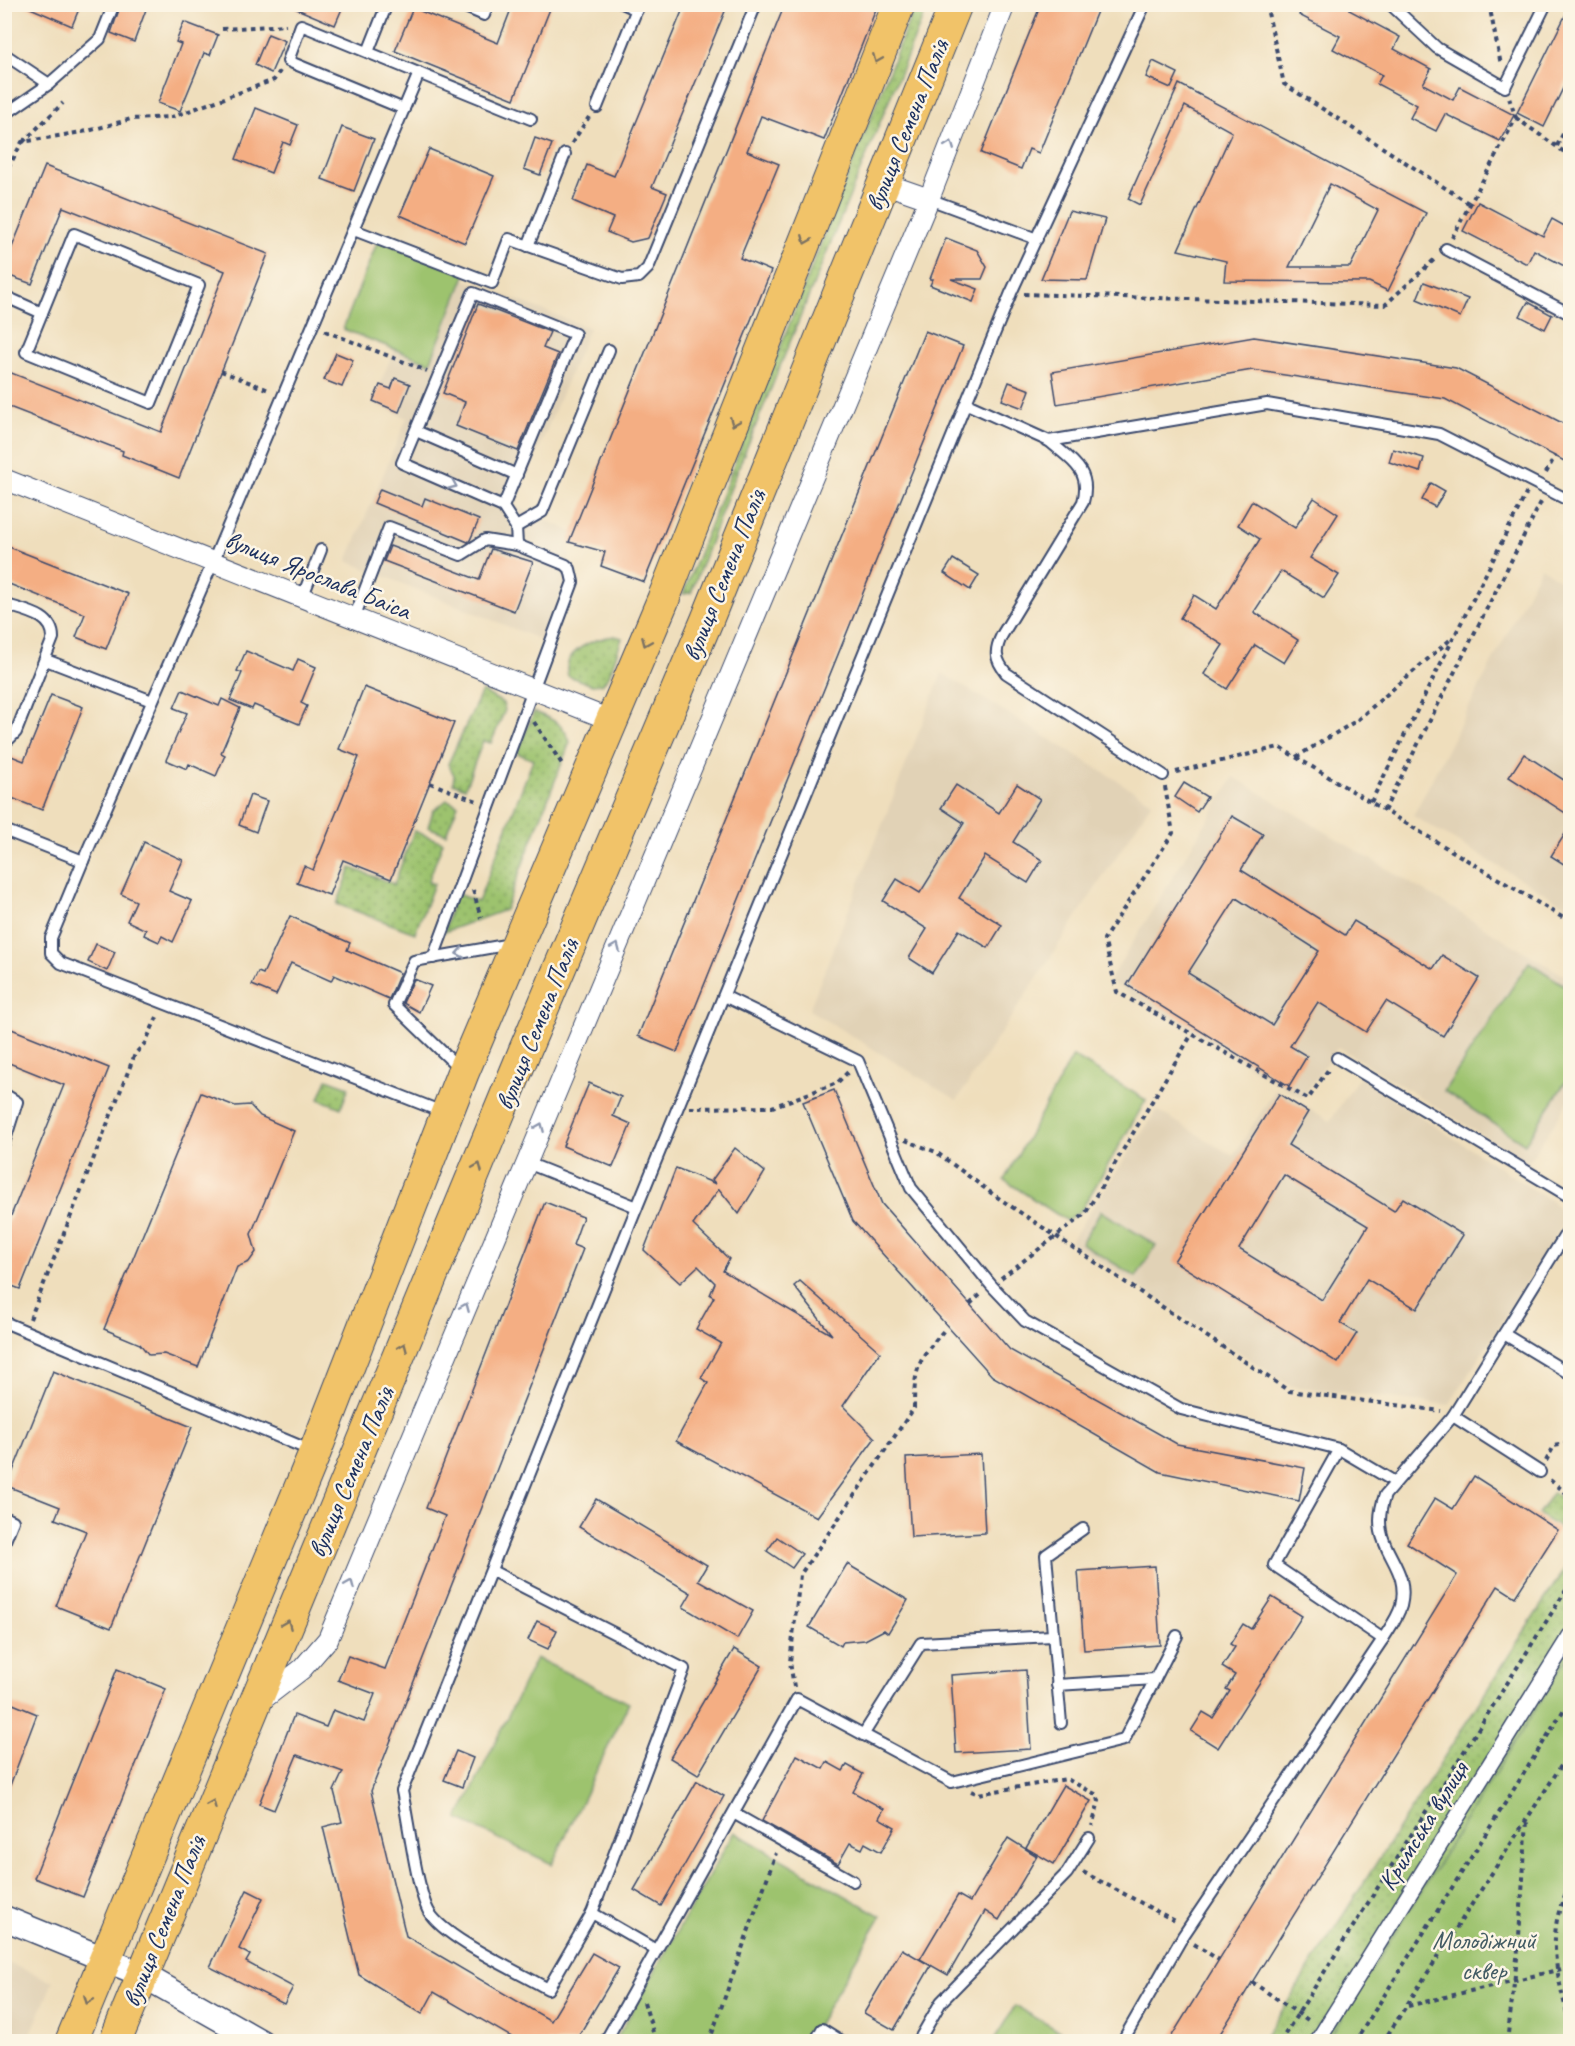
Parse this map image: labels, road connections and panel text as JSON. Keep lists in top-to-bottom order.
{
  "streets": {
    "main road": ["вулиця Семена Палія"],
    "street": ["вулиця Ярослава Баіса", "Кримська вулиця"]
  },
  "crossings": [
    ["вулиця Семена Палія", "вулиця Ярослава Баіса"]
  ],
  "parks": ["Молодіжний сквер"]
}
